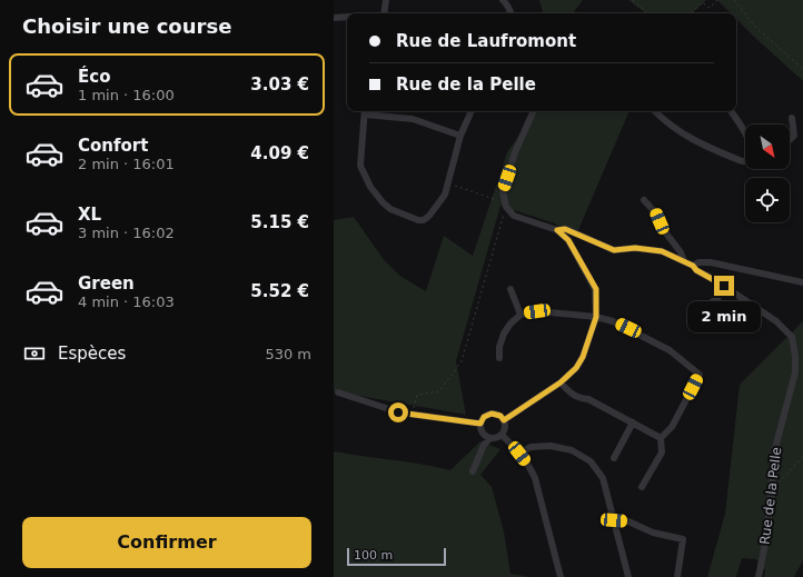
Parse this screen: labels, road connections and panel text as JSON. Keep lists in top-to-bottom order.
{
  "streets": {
    "street": ["Rue de la Pelle"]
  },
  "scale_bar": "100 m",
  "north": "bottom right",
  "page": {
    "heading": "Choisir une course",
    "banner": ["Rue de Laufromont", "Rue de la Pelle"],
    "list": [
      {
        "name": "Éco",
        "note": "1 min · 16:00",
        "value": "3.03 €"
      },
      {
        "name": "Confort",
        "note": "2 min · 16:01",
        "value": "4.09 €"
      },
      {
        "name": "XL",
        "note": "3 min · 16:02",
        "value": "5.15 €"
      },
      {
        "name": "Green",
        "note": "4 min · 16:03",
        "value": "5.52 €"
      }
    ],
    "bubble": "2 min",
    "pay": ["Espèces", "530 m"],
    "buttons": "Confirmer",
    "scale": "100 m"
  }
}
